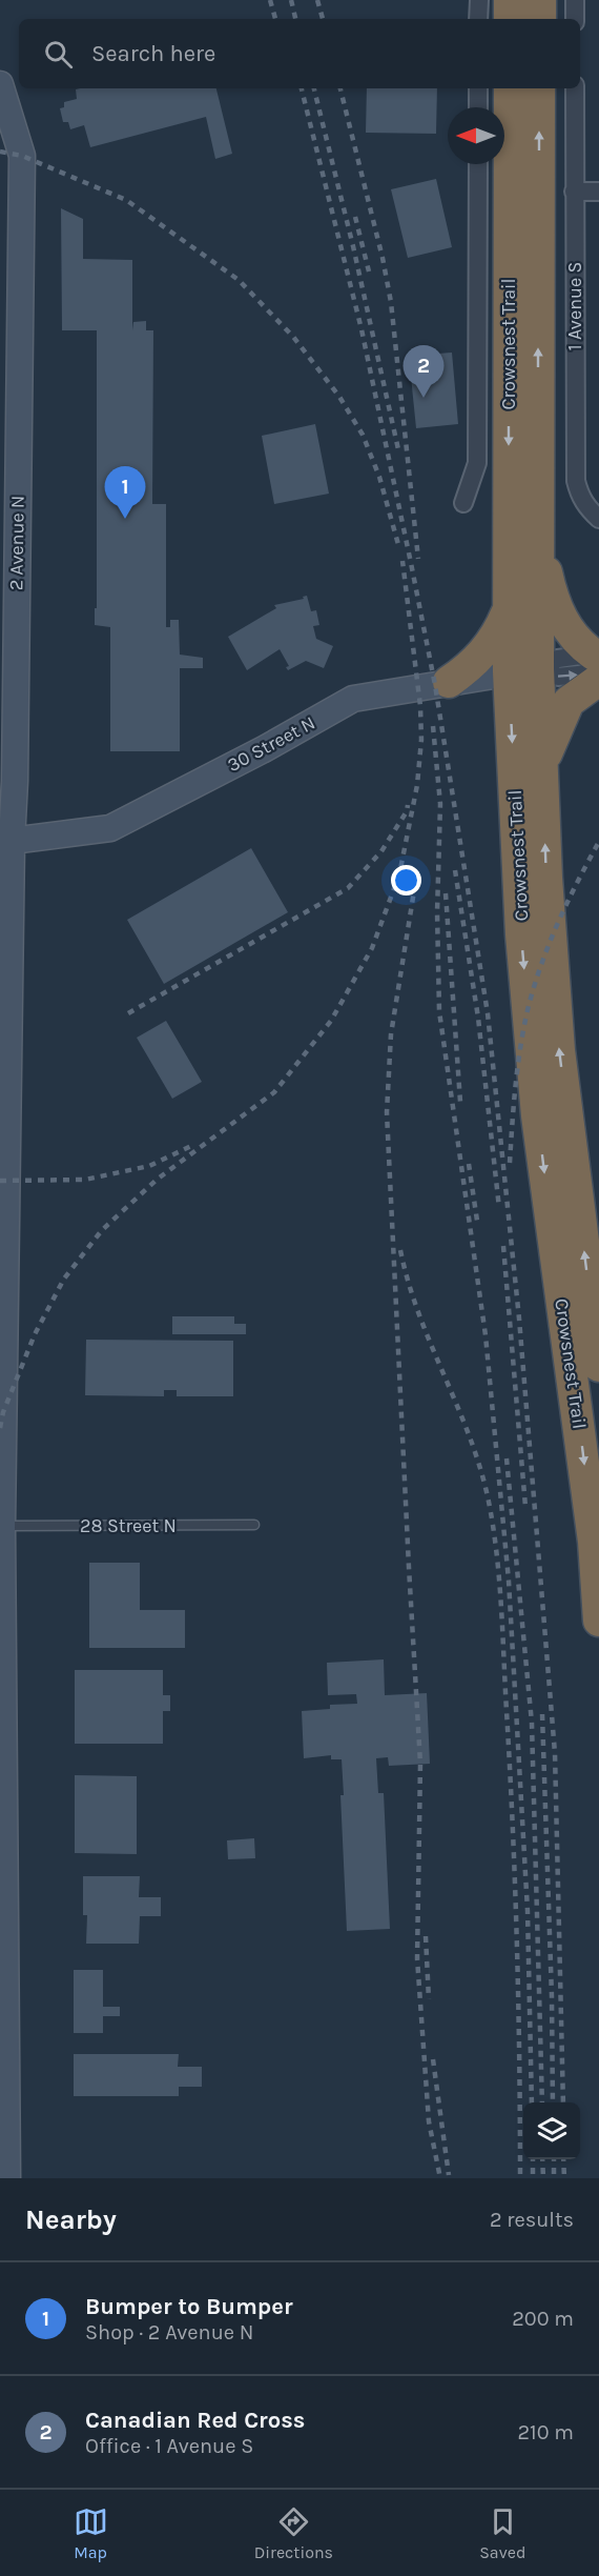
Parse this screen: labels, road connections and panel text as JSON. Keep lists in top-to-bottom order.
{
  "streets": {
    "highway": ["Crowsnest Trail"],
    "street": ["1 Avenue S", "2 Avenue N", "30 Street N"],
    "lane": ["28 Street N"]
  },
  "crossings": [
    ["Crowsnest Trail", "30 Street N"],
    ["2 Avenue N", "30 Street N"],
    ["2 Avenue N", "28 Street N"]
  ],
  "north": "left",
  "page": {
    "search": "Search here",
    "pins": ["2", "1"],
    "heading": ["Nearby", "2 results"],
    "list": [
      {
        "mark": "1",
        "name": "Bumper to Bumper",
        "note": "Shop · 2 Avenue N",
        "value": "200 m"
      },
      {
        "mark": "2",
        "name": "Canadian Red Cross",
        "note": "Office · 1 Avenue S",
        "value": "210 m"
      }
    ],
    "nav": ["Map", "Directions", "Saved"]
  }
}
